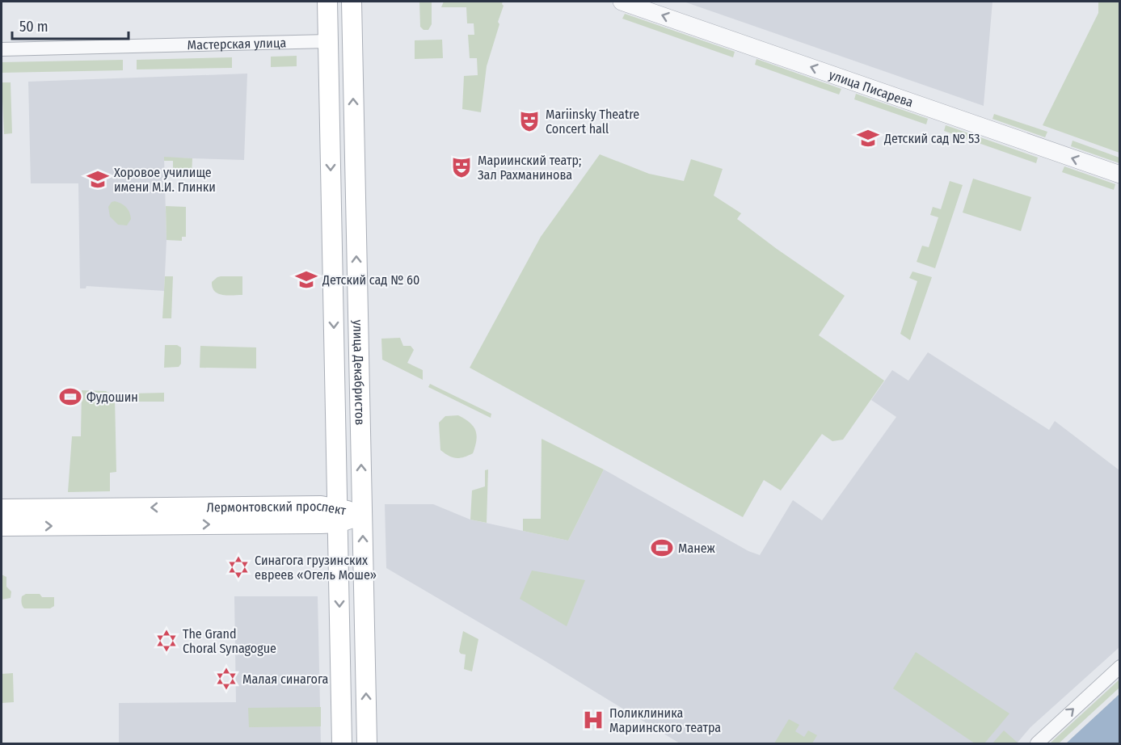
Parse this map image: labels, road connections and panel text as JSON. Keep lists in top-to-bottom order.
{
  "streets": {
    "main road": ["улица Декабристов", "Лермонтовский проспект"],
    "street": ["Мастерская улица", "улица Писарева"]
  },
  "crossings": [
    ["Мастерская улица", "улица Декабристов"],
    ["улица Декабристов", "Лермонтовский проспект"]
  ],
  "one_way": ["улица Писарева"],
  "places": {
    "theatre": ["Mariinsky Theatre Concert hall", "Мариинский театр; Зал Рахманинова"],
    "school or university": ["Детский сад № 53", "Хоровое училище имени М.И. Глинки", "Детский сад № 60"],
    "sports": ["Фудошин", "Манеж"],
    "synagogue": ["Синагога грузинских евреев «Огель Моше»", "The Grand Choral Synagogue", "Малая синагога"],
    "hospital": ["Поликлиника Мариинского театра"]
  },
  "scale_bar": "50 m"
}
